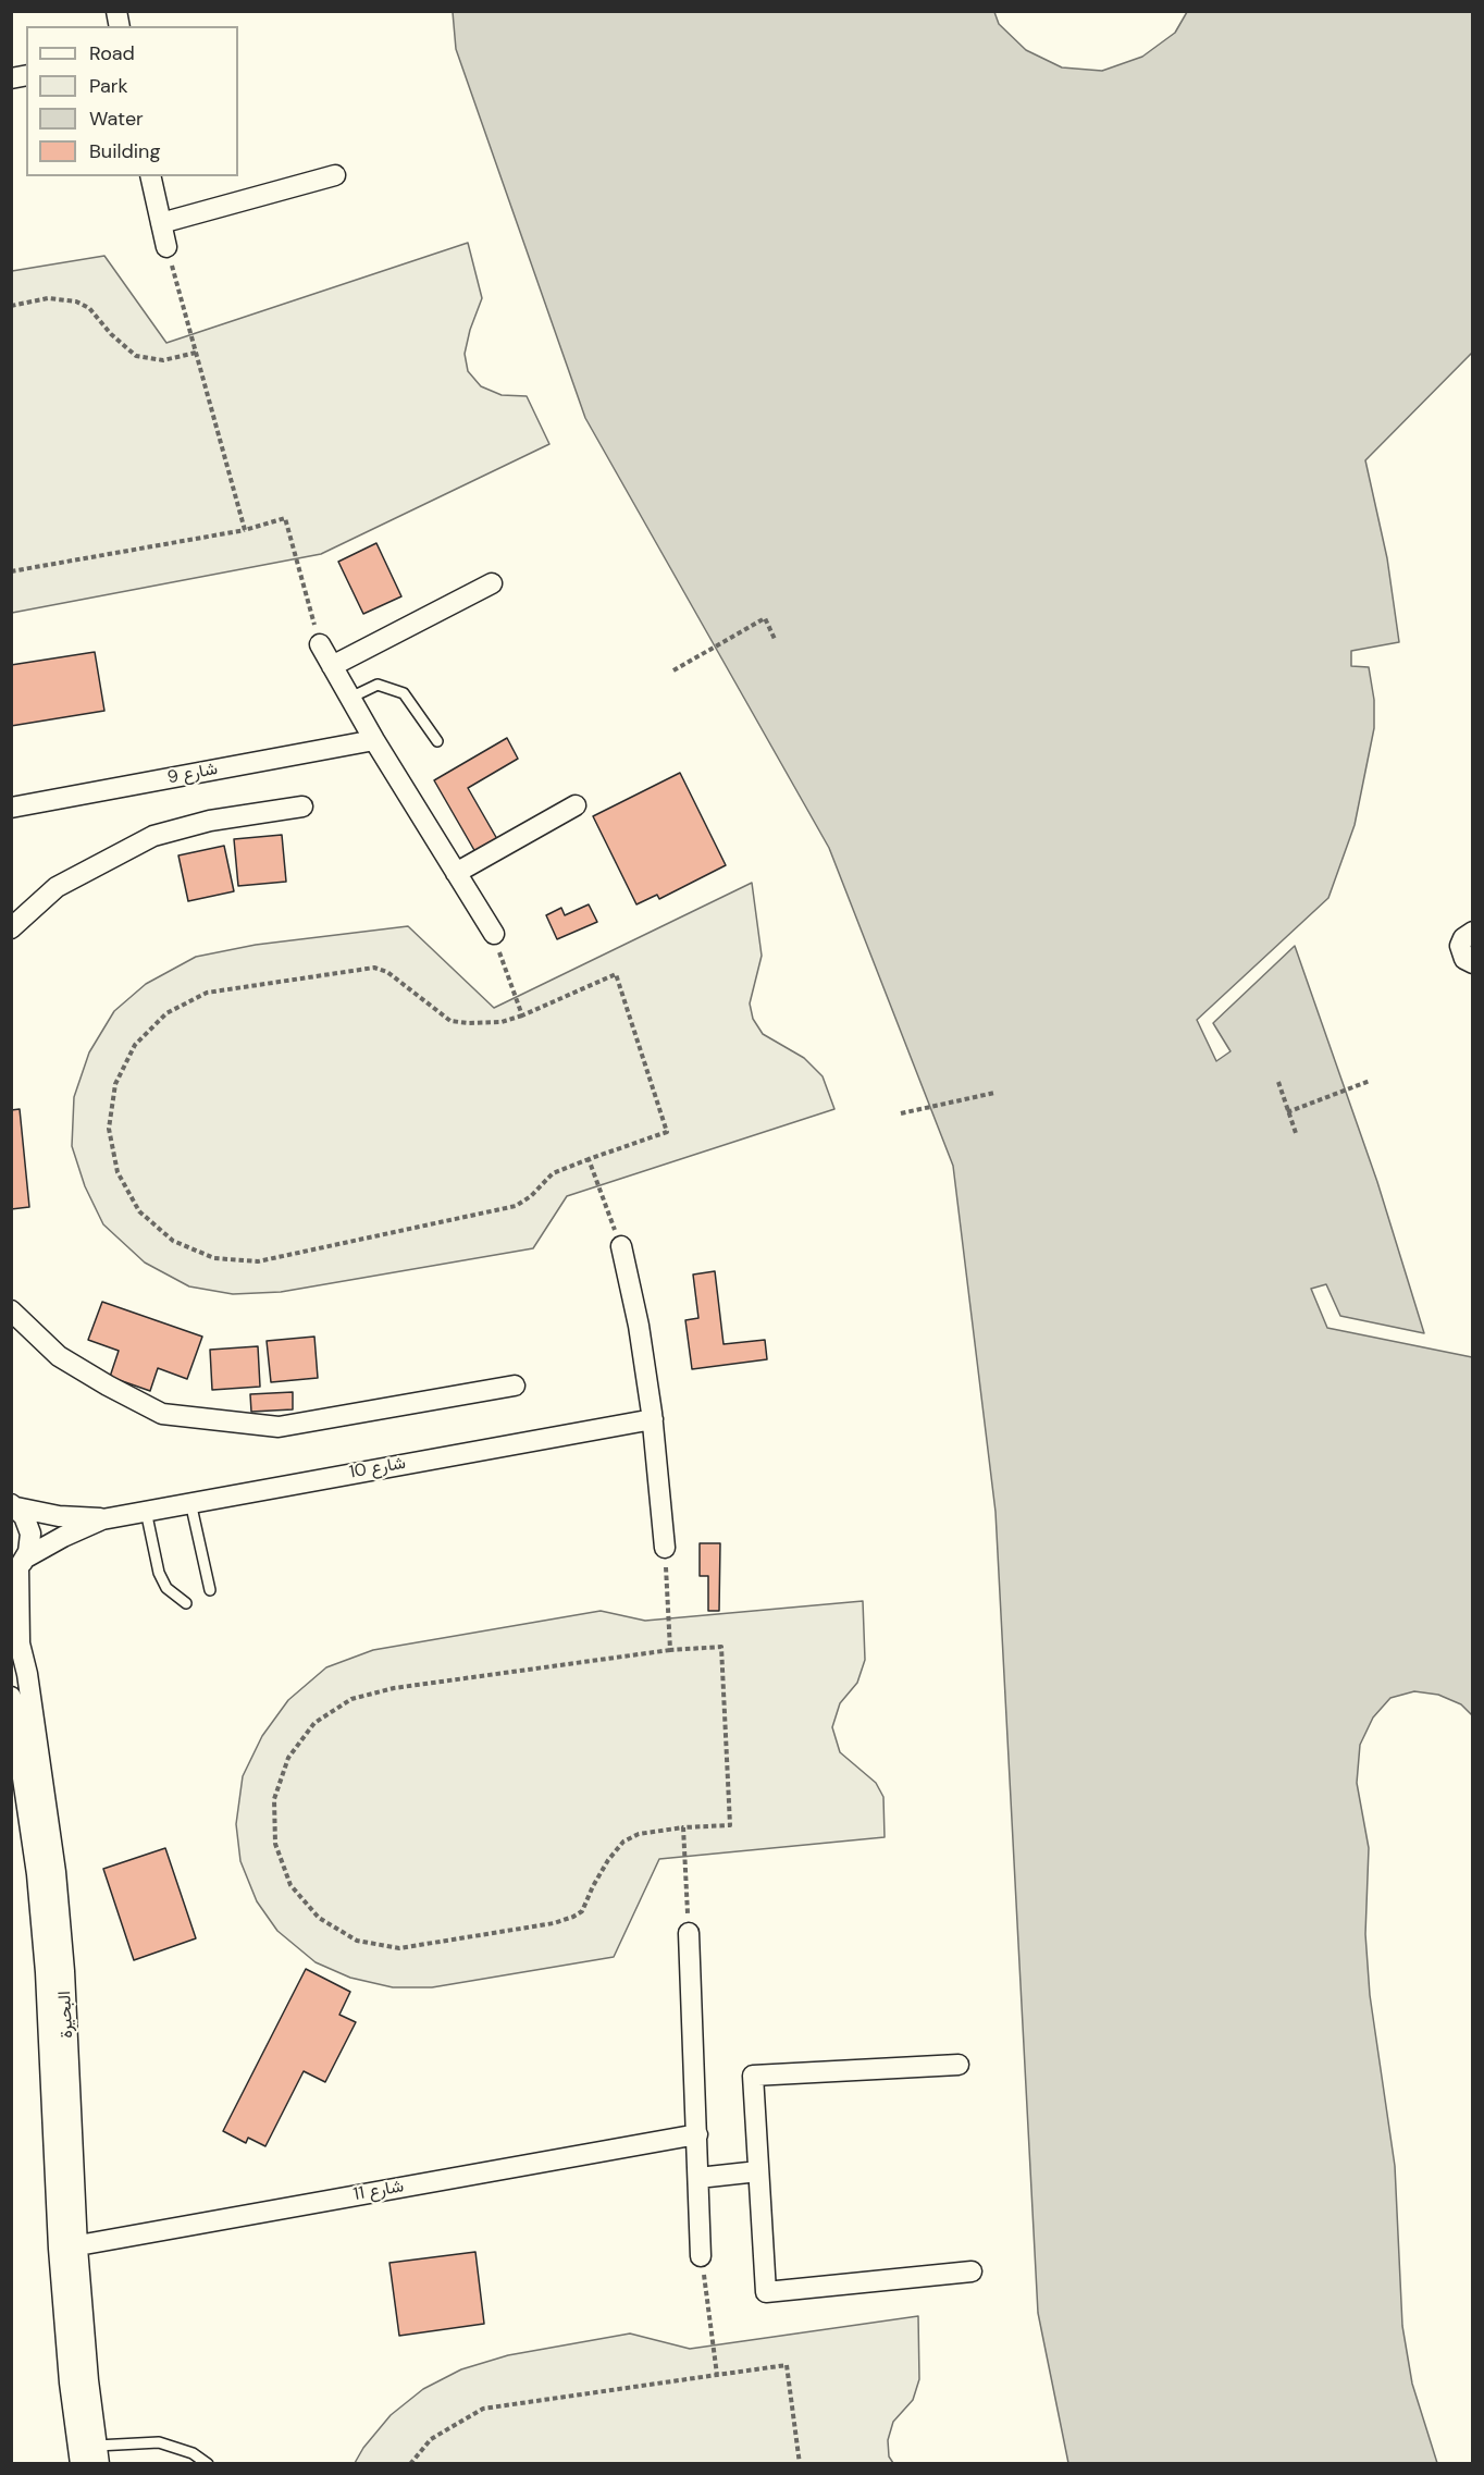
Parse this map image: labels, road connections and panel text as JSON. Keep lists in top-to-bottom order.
{
  "streets": {
    "street": [
      "شارع 9",
      "شارع 10",
      "البحيرة",
      "شارع 11"
    ]
  },
  "crossings": [
    ["شارع 10", "البحيرة"],
    ["البحيرة", "شارع 11"]
  ],
  "legend": [
    "Road",
    "Park",
    "Water",
    "Building"
  ]
}
